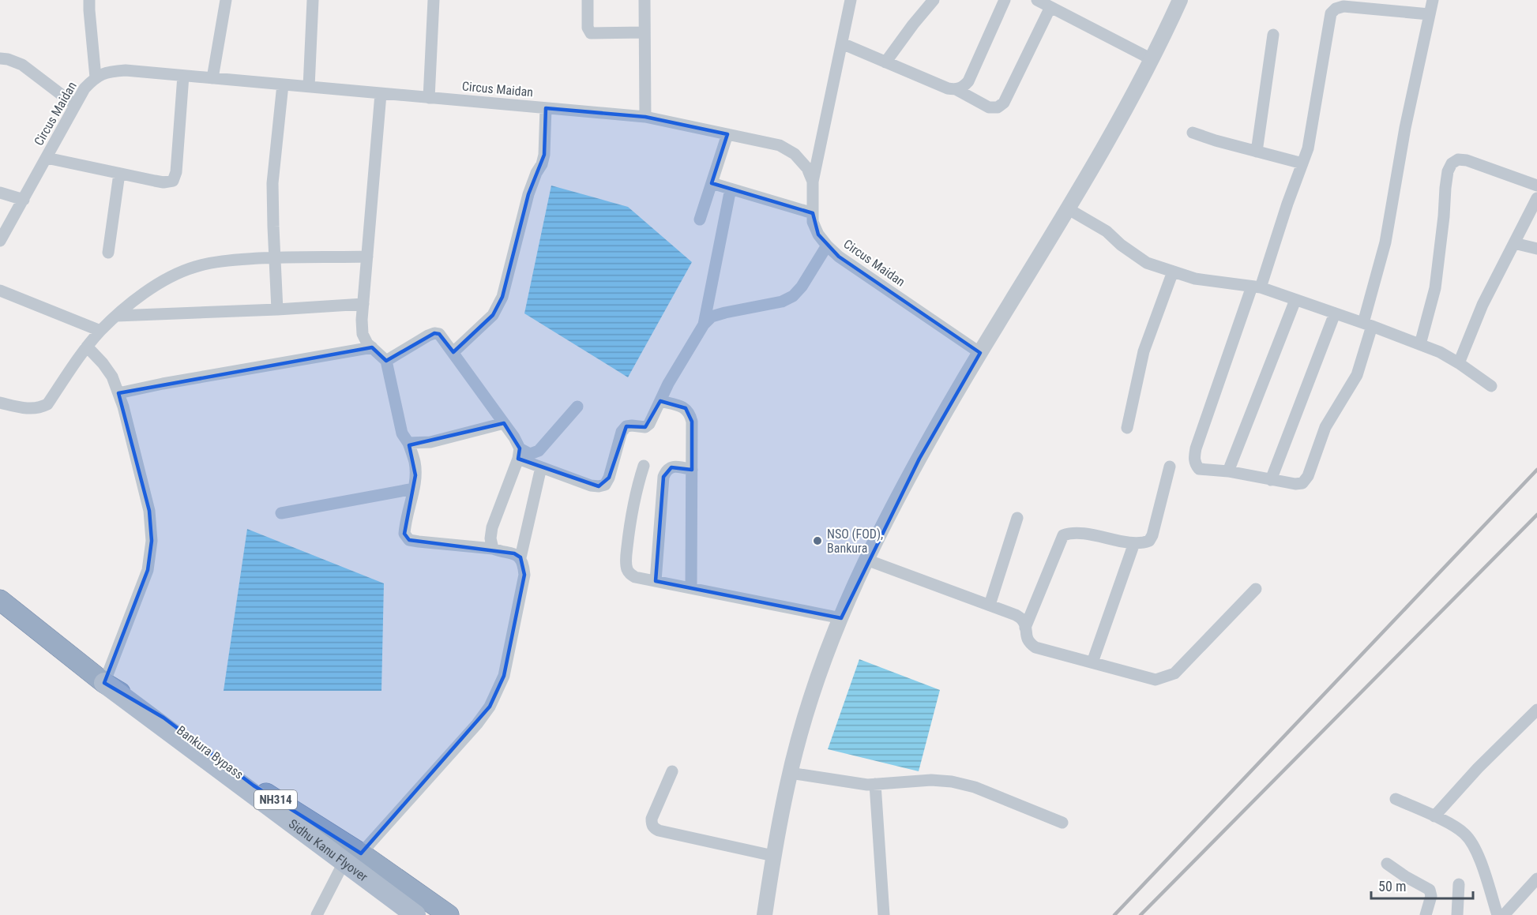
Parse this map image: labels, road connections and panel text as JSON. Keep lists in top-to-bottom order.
{
  "streets": {
    "highway": ["Bankura Bypass", "NH314"],
    "main road": ["Sidhu Kanu Flyover"],
    "street": ["Circus Maidan"]
  },
  "crossings": [
    ["Bankura Bypass", "Sidhu Kanu Flyover"]
  ],
  "places": ["NSO (FOD), Bankura"],
  "scale_bar": "50 m"
}
